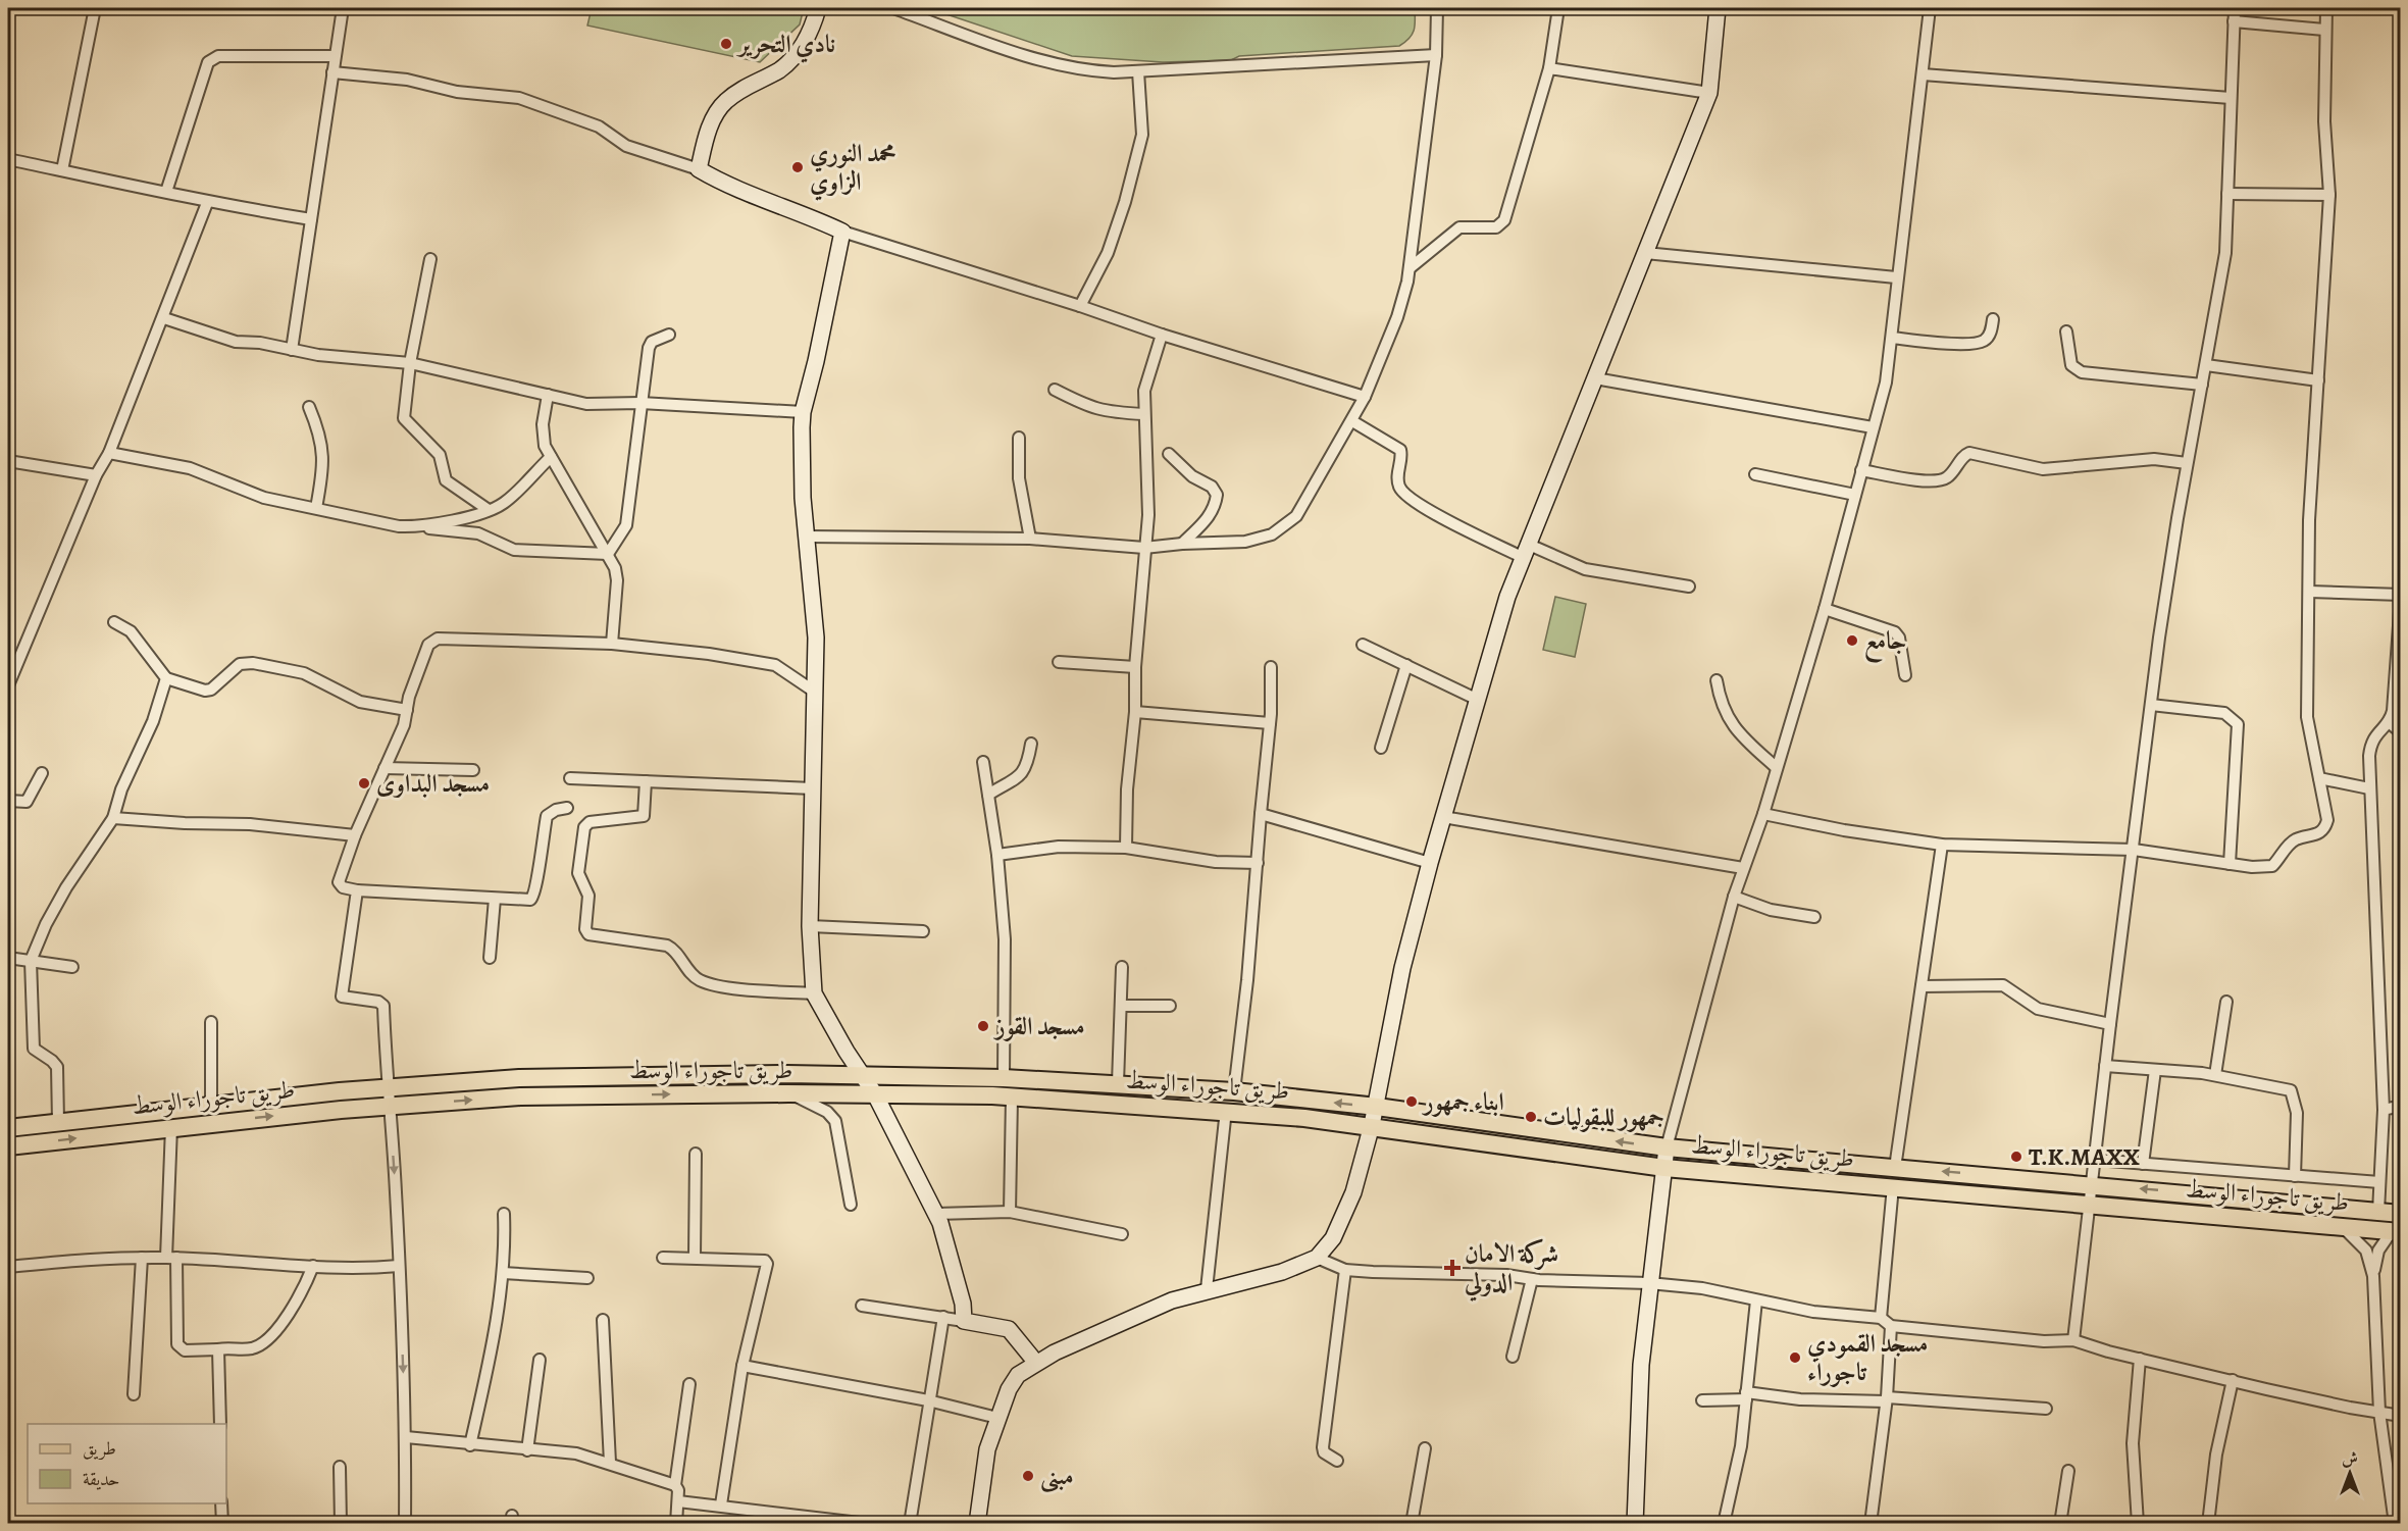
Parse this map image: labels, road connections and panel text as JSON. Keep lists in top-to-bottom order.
{
  "streets": {
    "main road": ["طريق تاجوراء الوسط"]
  },
  "places": {
    "other": [
      "نادي التحرير",
      "محمد النوري الزاوي",
      "جامع",
      "مسجد البداوى",
      "مسجد القوز",
      "ابناء جمهور",
      "جمهور للبقوليات",
      "T.K.MAXX",
      "مسجد القمودي تاجوراء",
      "مبنى"
    ],
    "health": ["شركة الامان الدولي"]
  },
  "legend": ["طريق", "حديقة"],
  "north": "top"
}
